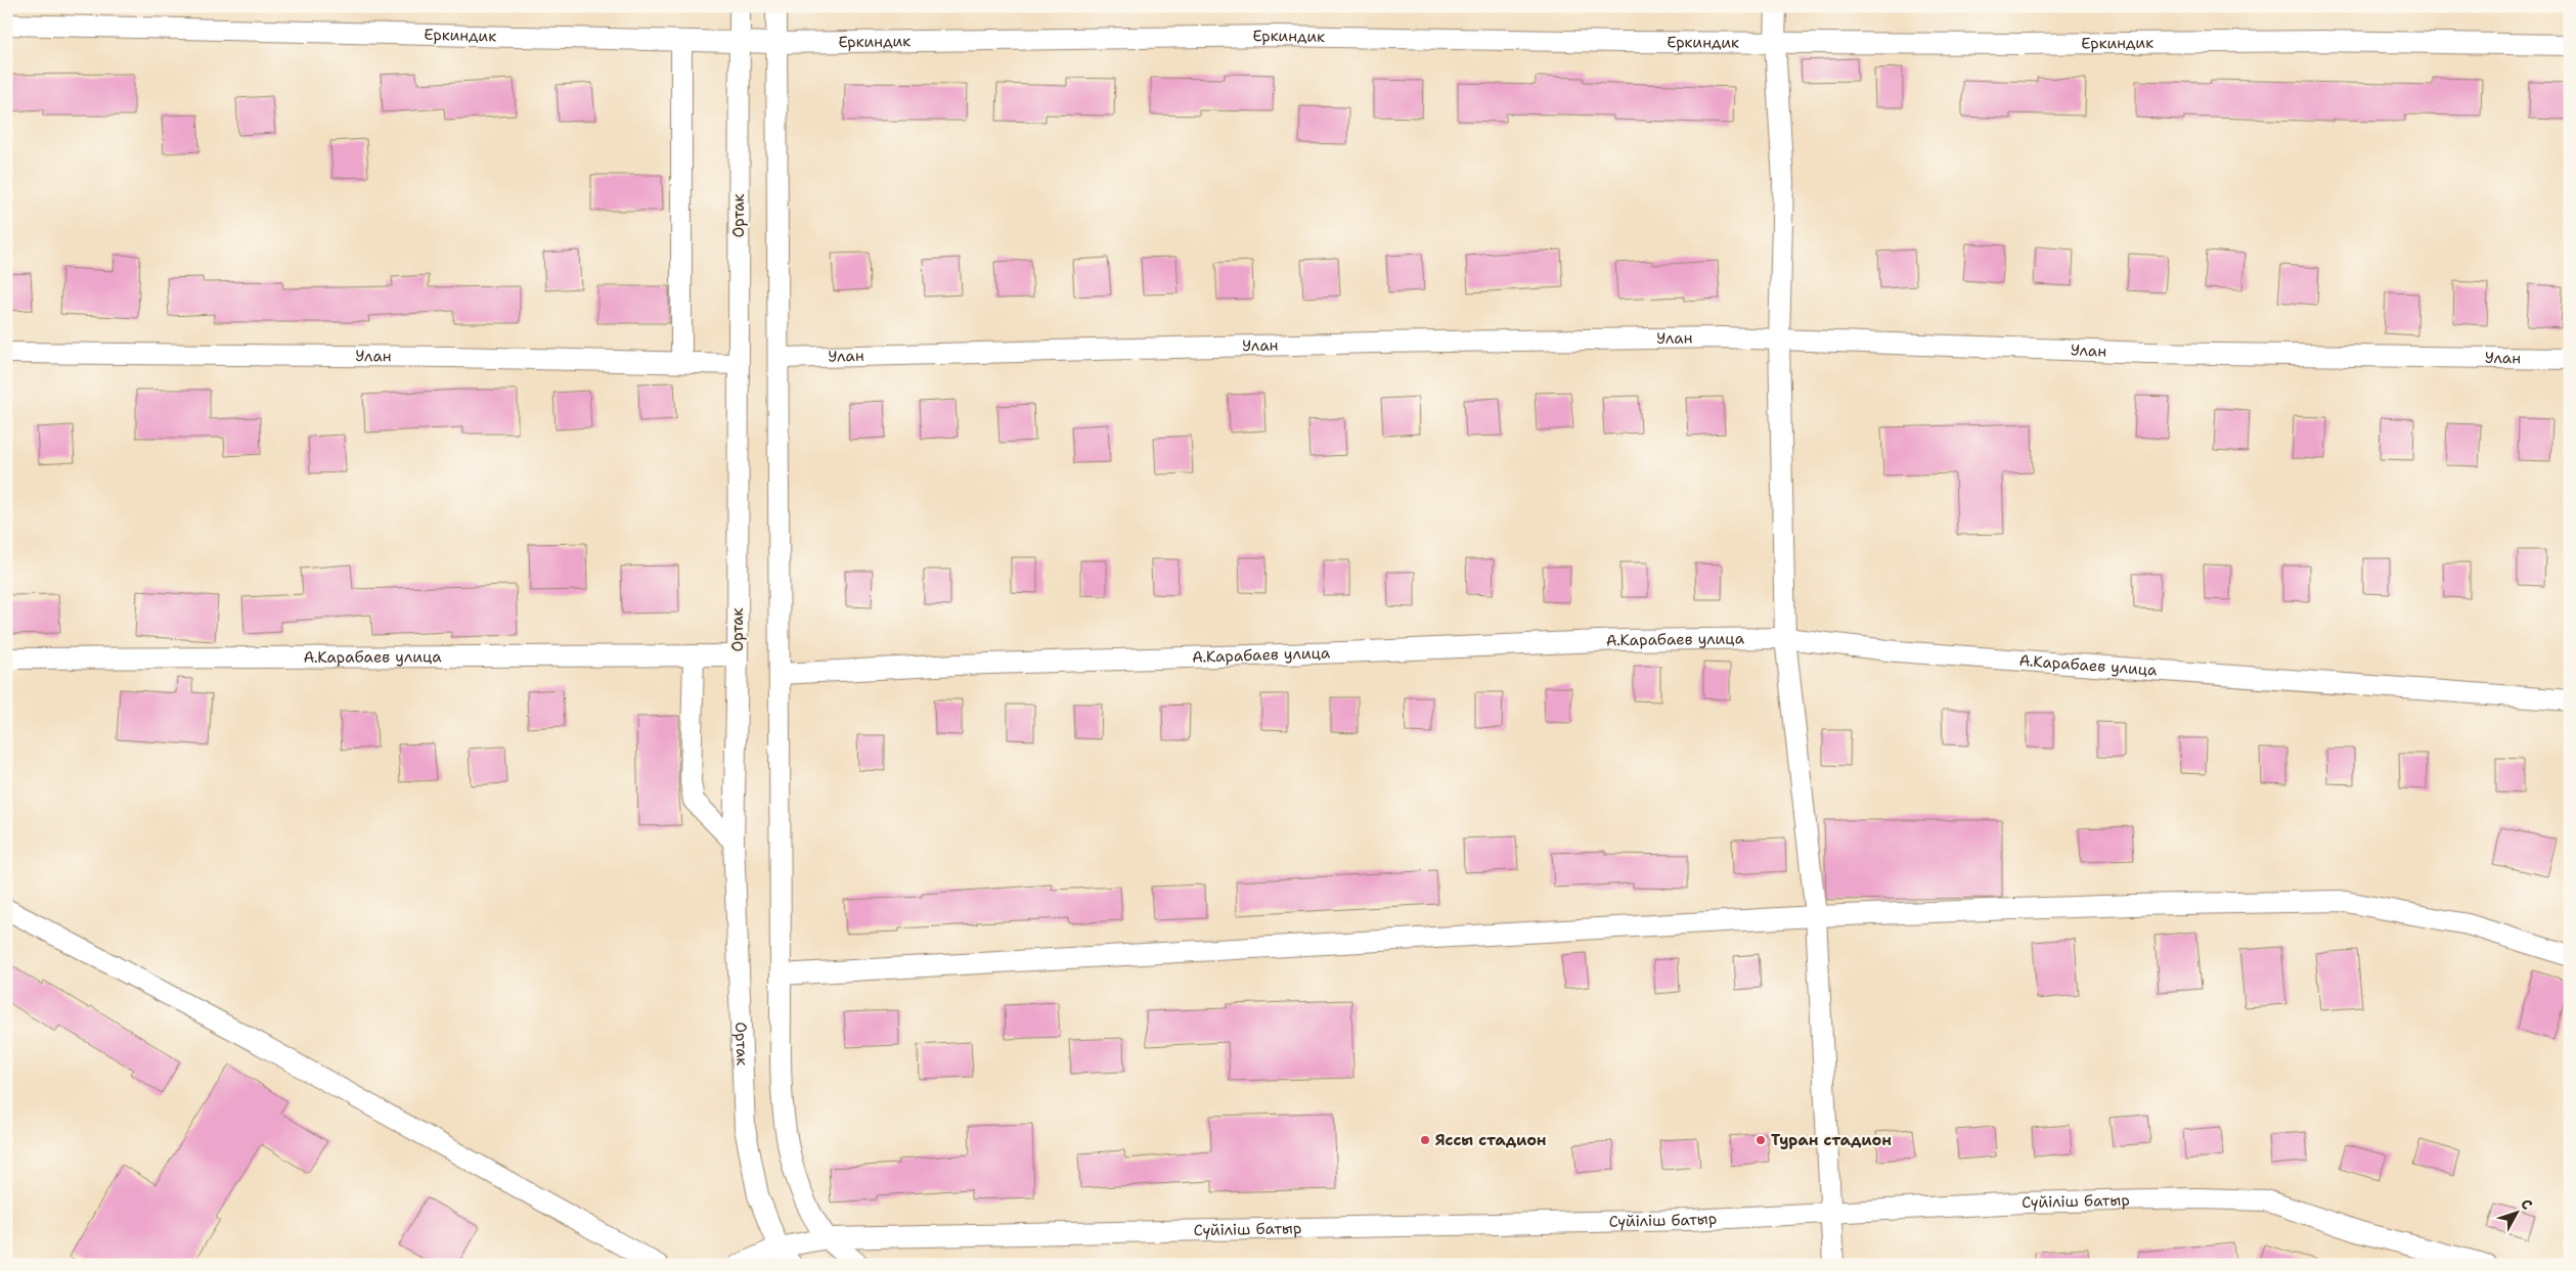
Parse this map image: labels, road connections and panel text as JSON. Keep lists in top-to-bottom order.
{
  "streets": {
    "street": [
      "Еркиндик",
      "Ортак",
      "Улан",
      "А.Карабаев улица",
      "Сүйіліш батыр"
    ]
  },
  "crossings": [
    ["Еркиндик", "Ортак"],
    ["Ортак", "Улан"],
    ["Ортак", "А.Карабаев улица"],
    ["Ортак", "Сүйіліш батыр"]
  ],
  "places": ["Яссы стадион", "Туран стадион"],
  "north": "top right"
}
